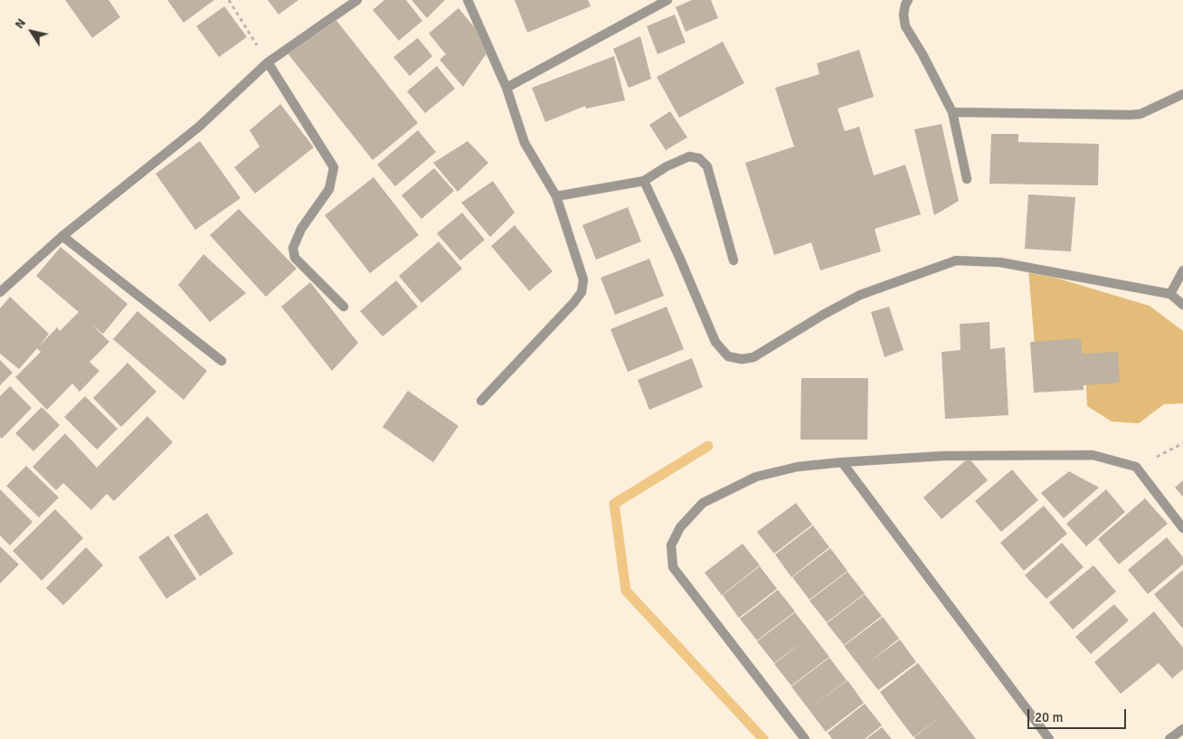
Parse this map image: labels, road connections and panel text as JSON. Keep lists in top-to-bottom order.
{
  "scale_bar": "20 m",
  "north": "top left"
}
